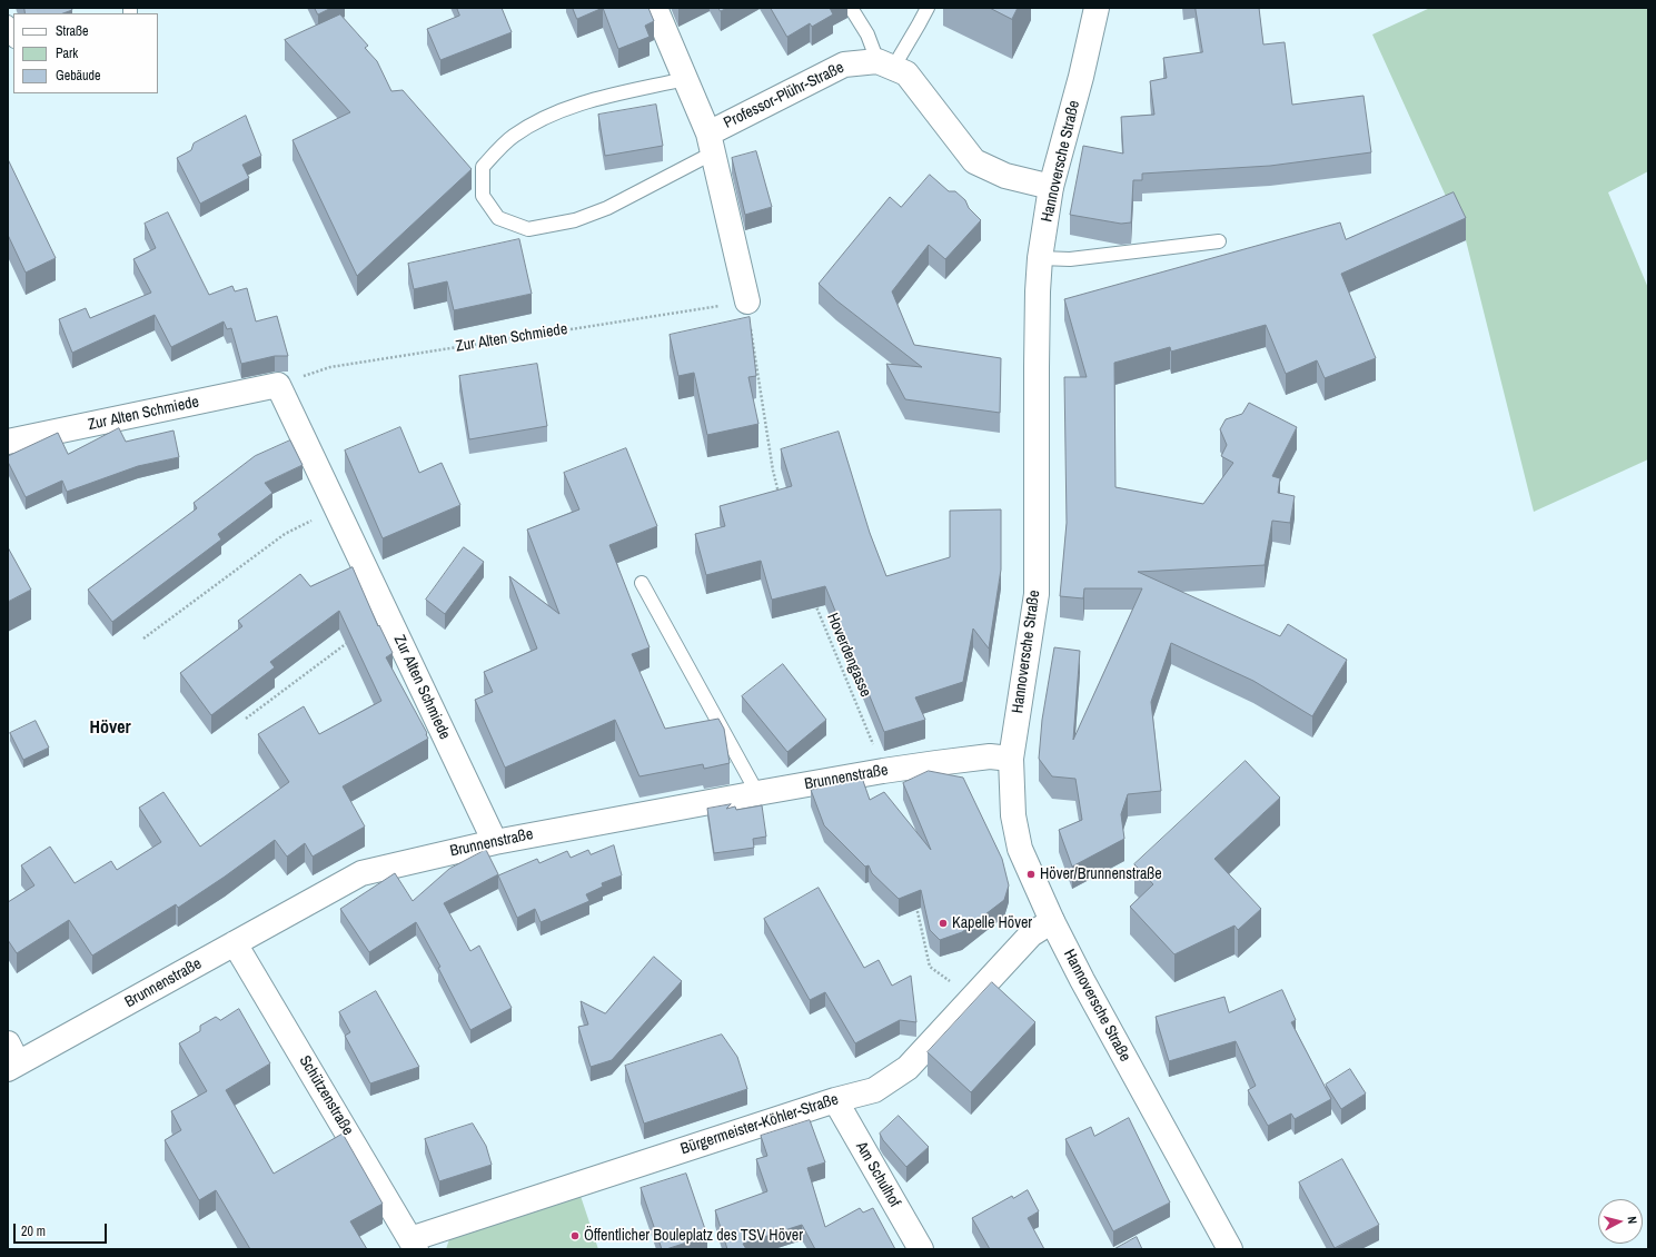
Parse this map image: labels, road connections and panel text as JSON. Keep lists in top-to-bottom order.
{
  "streets": {
    "street": [
      "Professor-Plühr-Straße",
      "Hannoversche Straße",
      "Zur Alten Schmiede",
      "Brunnenstraße",
      "Schützenstraße",
      "Bürgermeister-Köhler-Straße",
      "Am Schulhof"
    ],
    "path": ["Hoverdengasse"]
  },
  "crossings": [
    ["Professor-Plühr-Straße", "Zur Alten Schmiede"],
    ["Hannoversche Straße", "Brunnenstraße"],
    ["Hannoversche Straße", "Bürgermeister-Köhler-Straße"],
    ["Zur Alten Schmiede", "Brunnenstraße"],
    ["Hoverdengasse", "Brunnenstraße"],
    ["Brunnenstraße", "Schützenstraße"],
    ["Schützenstraße", "Bürgermeister-Köhler-Straße"],
    ["Bürgermeister-Köhler-Straße", "Am Schulhof"]
  ],
  "districts": ["Höver"],
  "places": ["Höver/Brunnenstraße", "Kapelle Höver", "Öffentlicher Bouleplatz des TSV Höver"],
  "legend": ["Straße", "Park", "Gebäude"],
  "scale_bar": "20 m",
  "north": "right"
}
